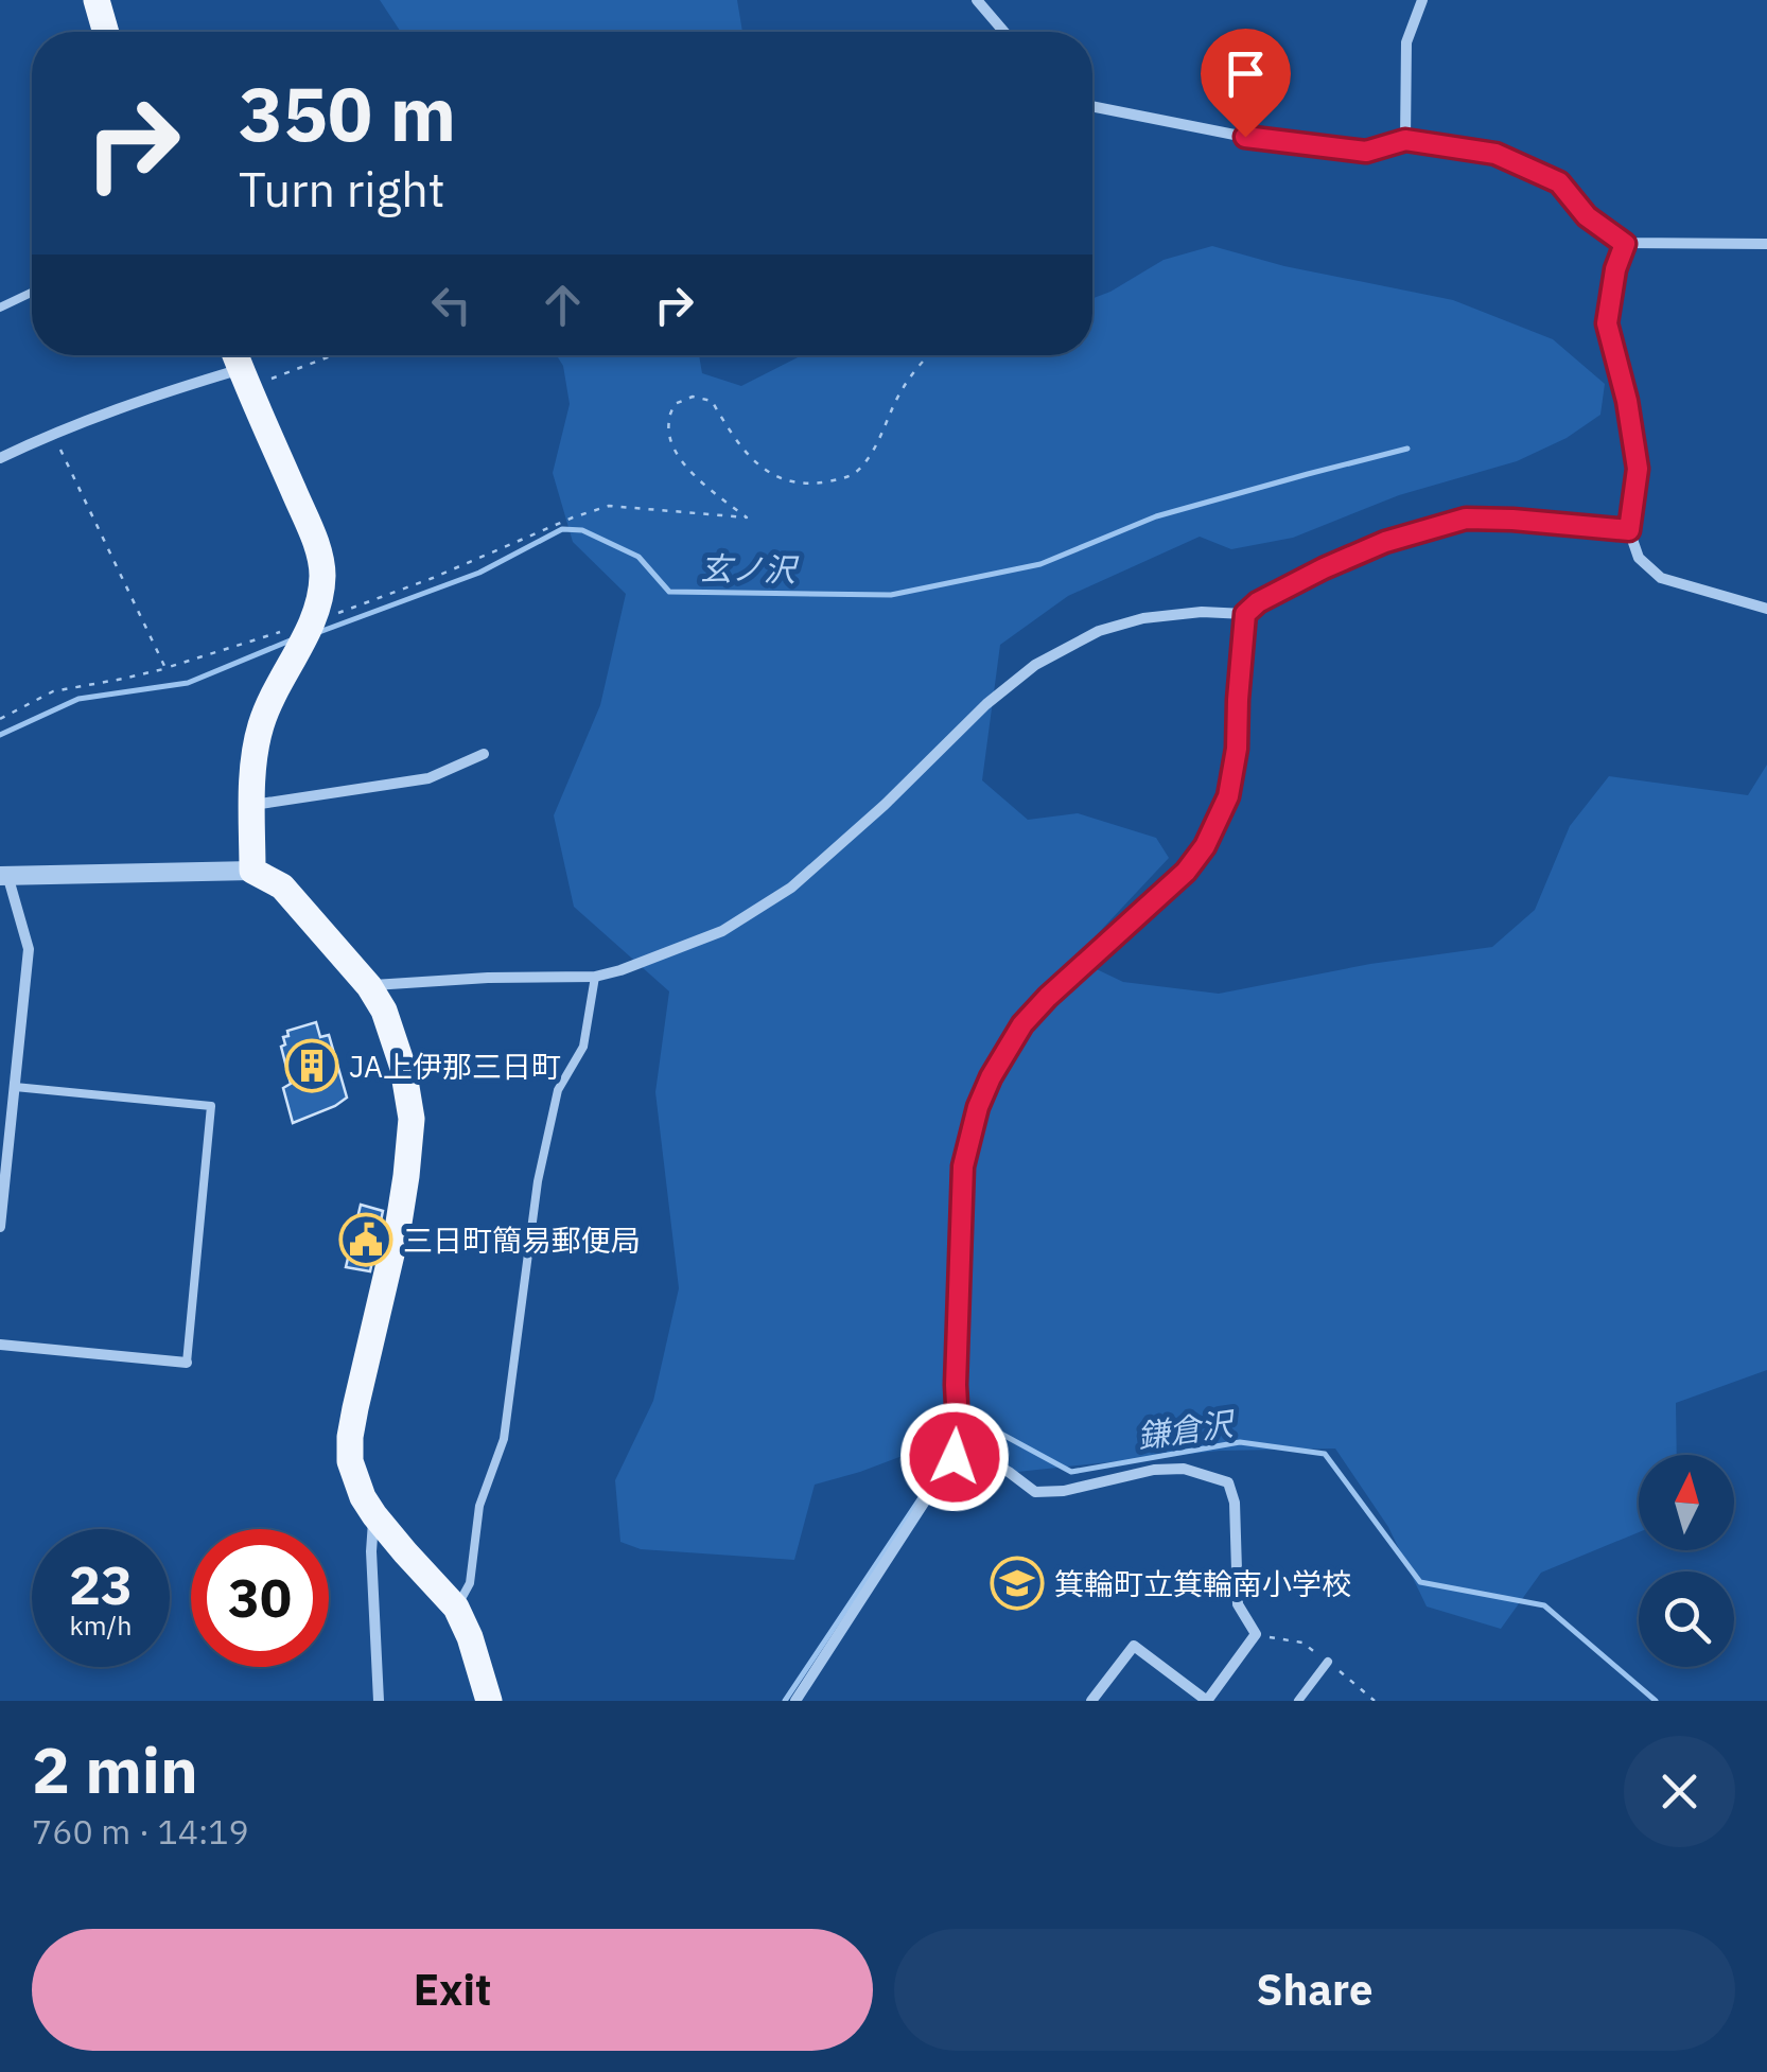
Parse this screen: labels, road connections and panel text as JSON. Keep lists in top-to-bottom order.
{
  "water": ["玄ノ沢", "鎌倉沢"],
  "places": {
    "building": ["JA上伊那三日町"],
    "public building": ["三日町簡易郵便局"],
    "school or university": ["箕輪町立箕輪南小学校"]
  },
  "north": "top",
  "page": {
    "turn": ["350 m", "Turn right"],
    "speed": "23 km/h",
    "limit": "30",
    "heading": ["2 min", "760 m · 14:19"],
    "buttons": ["Exit", "Share"]
  }
}
